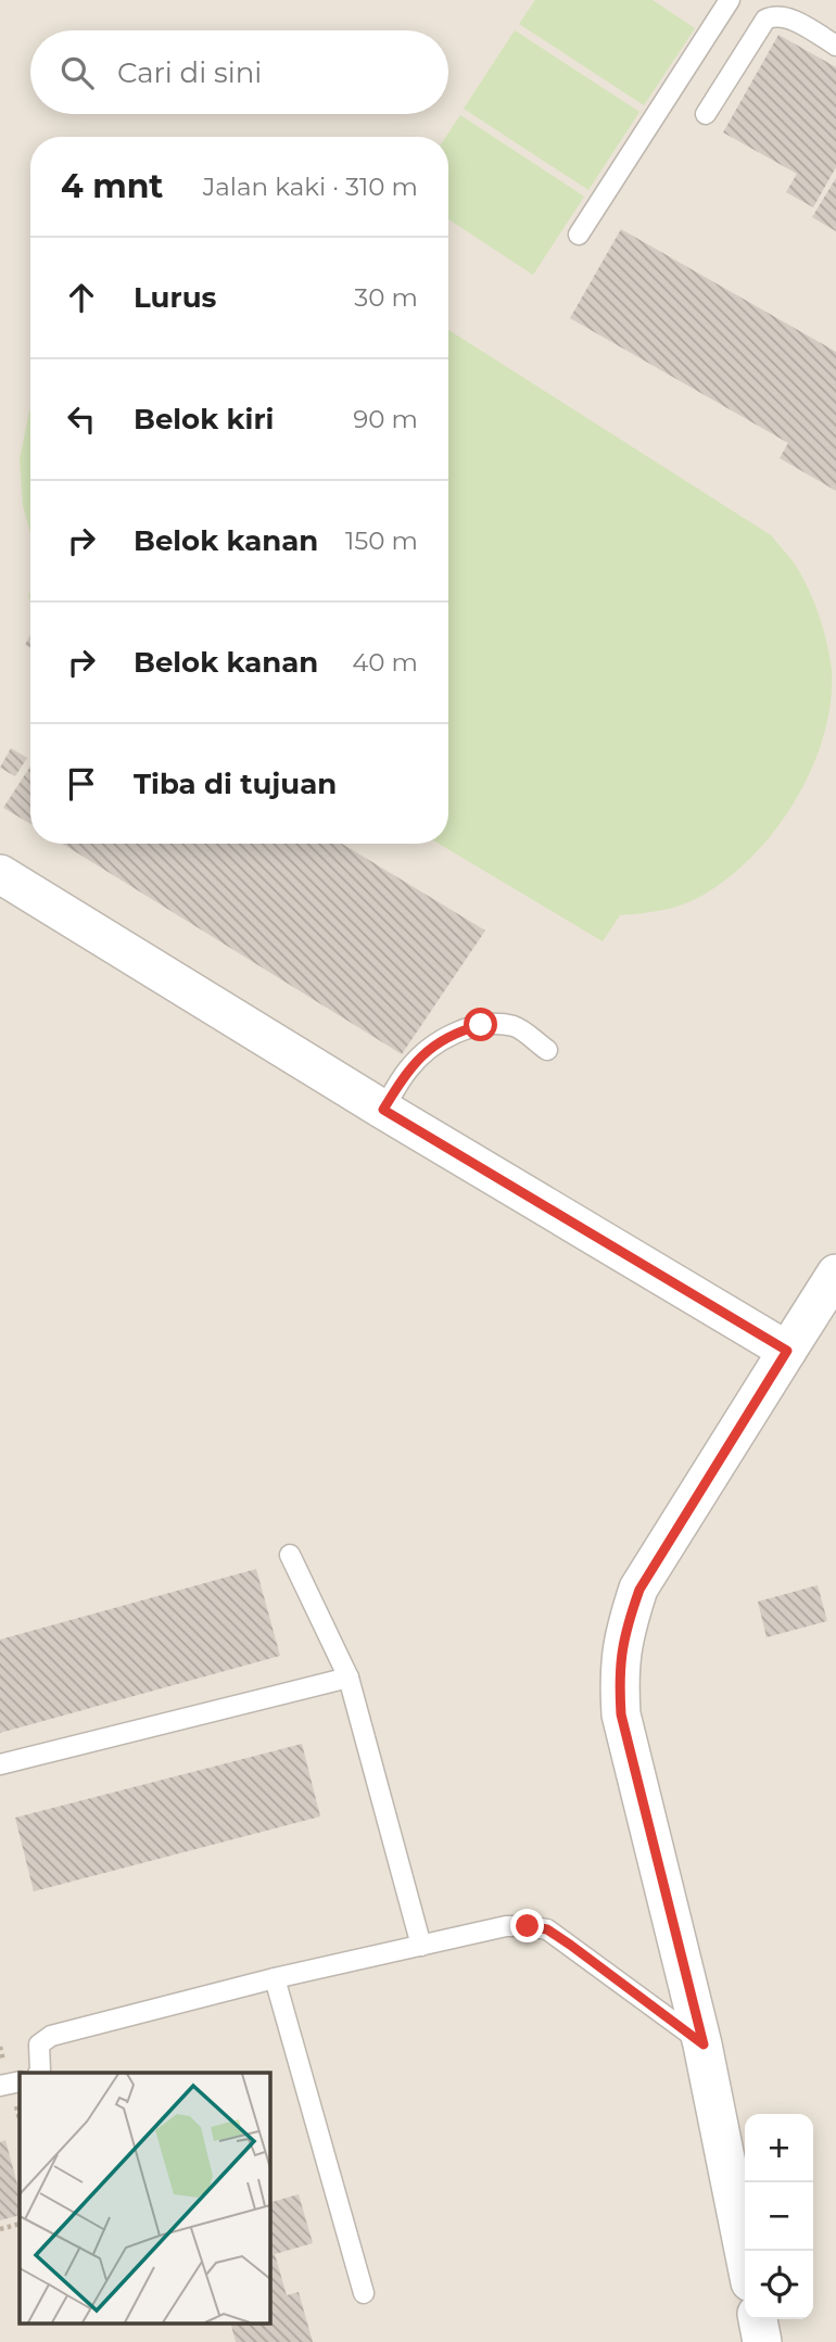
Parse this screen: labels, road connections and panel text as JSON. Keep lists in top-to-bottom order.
{
  "page": {
    "search": "Cari di sini",
    "heading": ["4 mnt", "Jalan kaki · 310 m"],
    "list": [
      ["Lurus", "30 m"],
      ["Belok kiri", "90 m"],
      ["Belok kanan", "150 m"],
      ["Belok kanan", "40 m"],
      "Tiba di tujuan"
    ],
    "map_buttons": ["+", "−"]
  }
}
